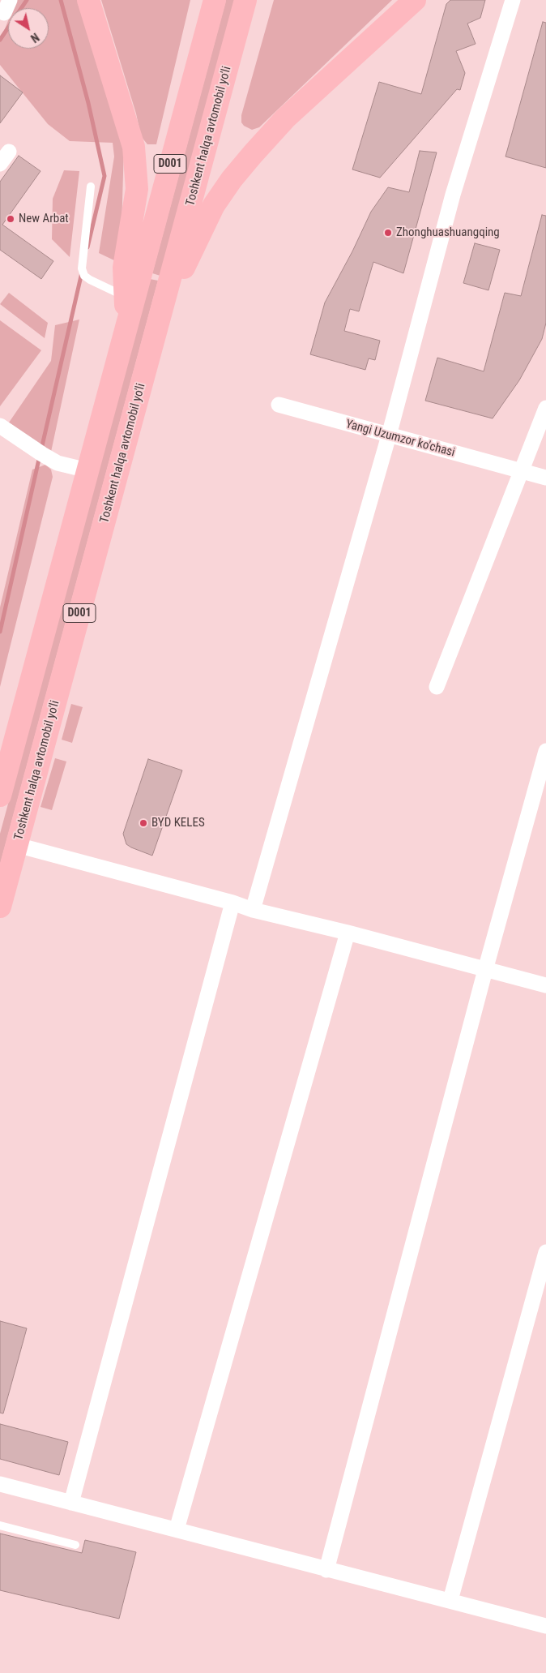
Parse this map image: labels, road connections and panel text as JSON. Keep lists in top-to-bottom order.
{
  "streets": {
    "highway": ["Toshkent halqa avtomobil yo'li", "D001"],
    "street": ["Yangi Uzumzor ko'chasi"]
  },
  "places": ["New Arbat", "Zhonghuashuangqing", "BYD KELES"],
  "north": "bottom right"
}
